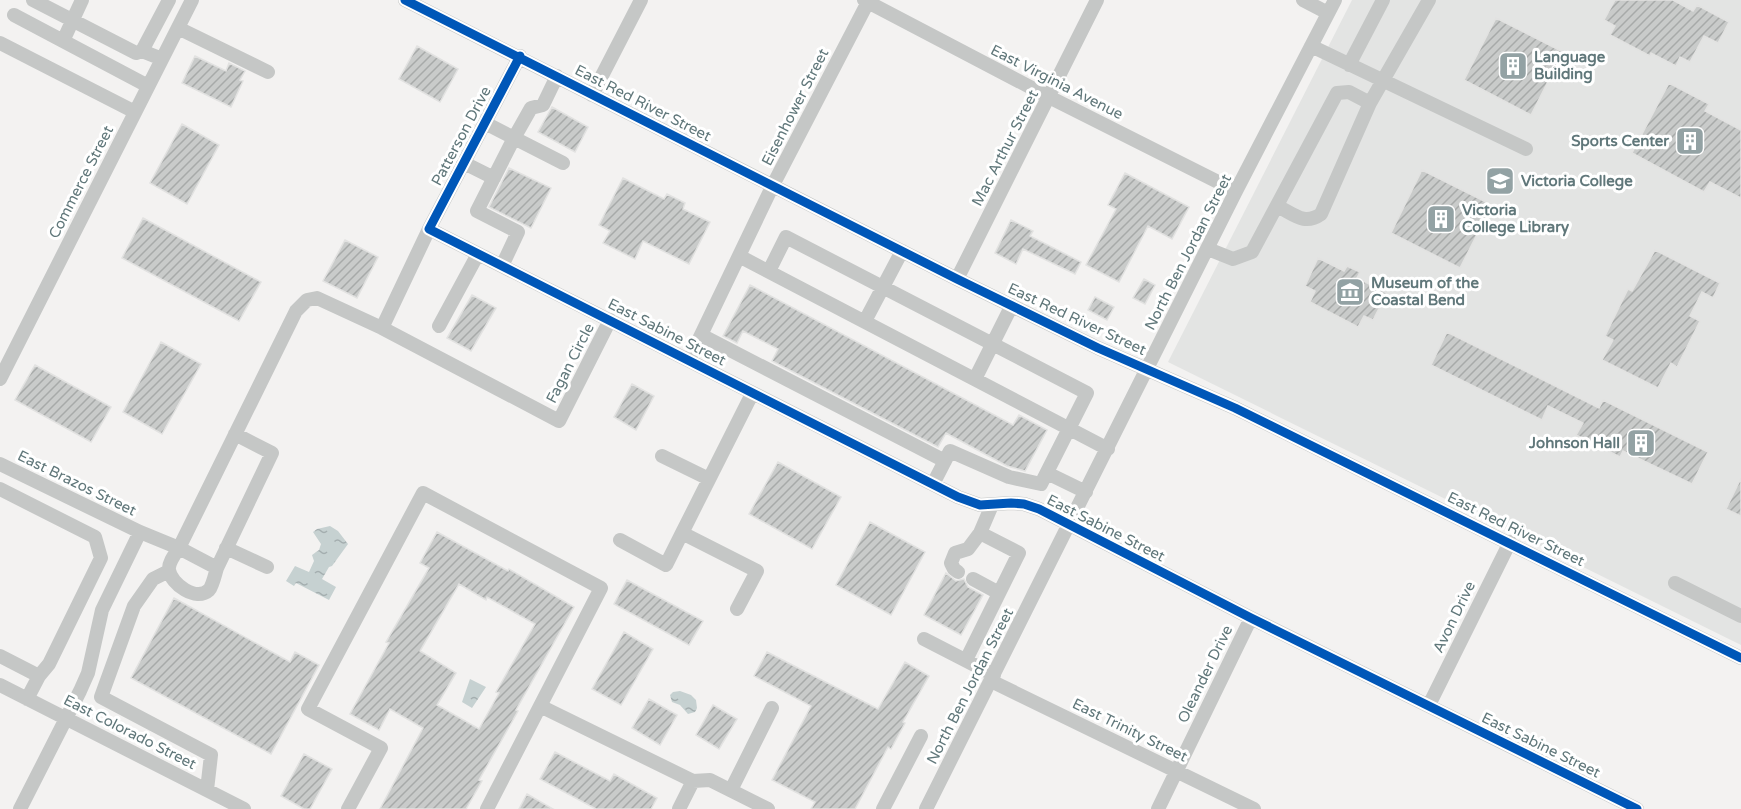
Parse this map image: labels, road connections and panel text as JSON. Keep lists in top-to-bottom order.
{
  "streets": {
    "street": [
      "East Virginia Avenue",
      "East Red River Street",
      "Eisenhower Street",
      "Patterson Drive",
      "Mac Arthur Street",
      "Commerce Street",
      "North Ben Jordan Street",
      "East Sabine Street",
      "Fagan Circle",
      "East Brazos Street",
      "Avon Drive",
      "Oleander Drive",
      "East Trinity Street",
      "East Colorado Street"
    ]
  },
  "crossings": [
    ["East Virginia Avenue", "Eisenhower Street"],
    ["East Virginia Avenue", "Mac Arthur Street"],
    ["East Virginia Avenue", "North Ben Jordan Street"],
    ["East Red River Street", "Eisenhower Street"],
    ["East Red River Street", "Patterson Drive"],
    ["East Red River Street", "Mac Arthur Street"],
    ["East Red River Street", "North Ben Jordan Street"],
    ["East Red River Street", "Avon Drive"],
    ["Eisenhower Street", "East Sabine Street"],
    ["Patterson Drive", "East Sabine Street"],
    ["Patterson Drive", "Fagan Circle"],
    ["North Ben Jordan Street", "East Sabine Street"],
    ["North Ben Jordan Street", "East Trinity Street"],
    ["East Sabine Street", "Fagan Circle"],
    ["East Sabine Street", "Avon Drive"],
    ["East Sabine Street", "Oleander Drive"],
    ["Oleander Drive", "East Trinity Street"]
  ],
  "places": {
    "building": [
      "Language Building",
      "Sports Center",
      "Victoria College Library",
      "Johnson Hall"
    ],
    "school or university": ["Victoria College"],
    "museum": ["Museum of the Coastal Bend"]
  }
}
